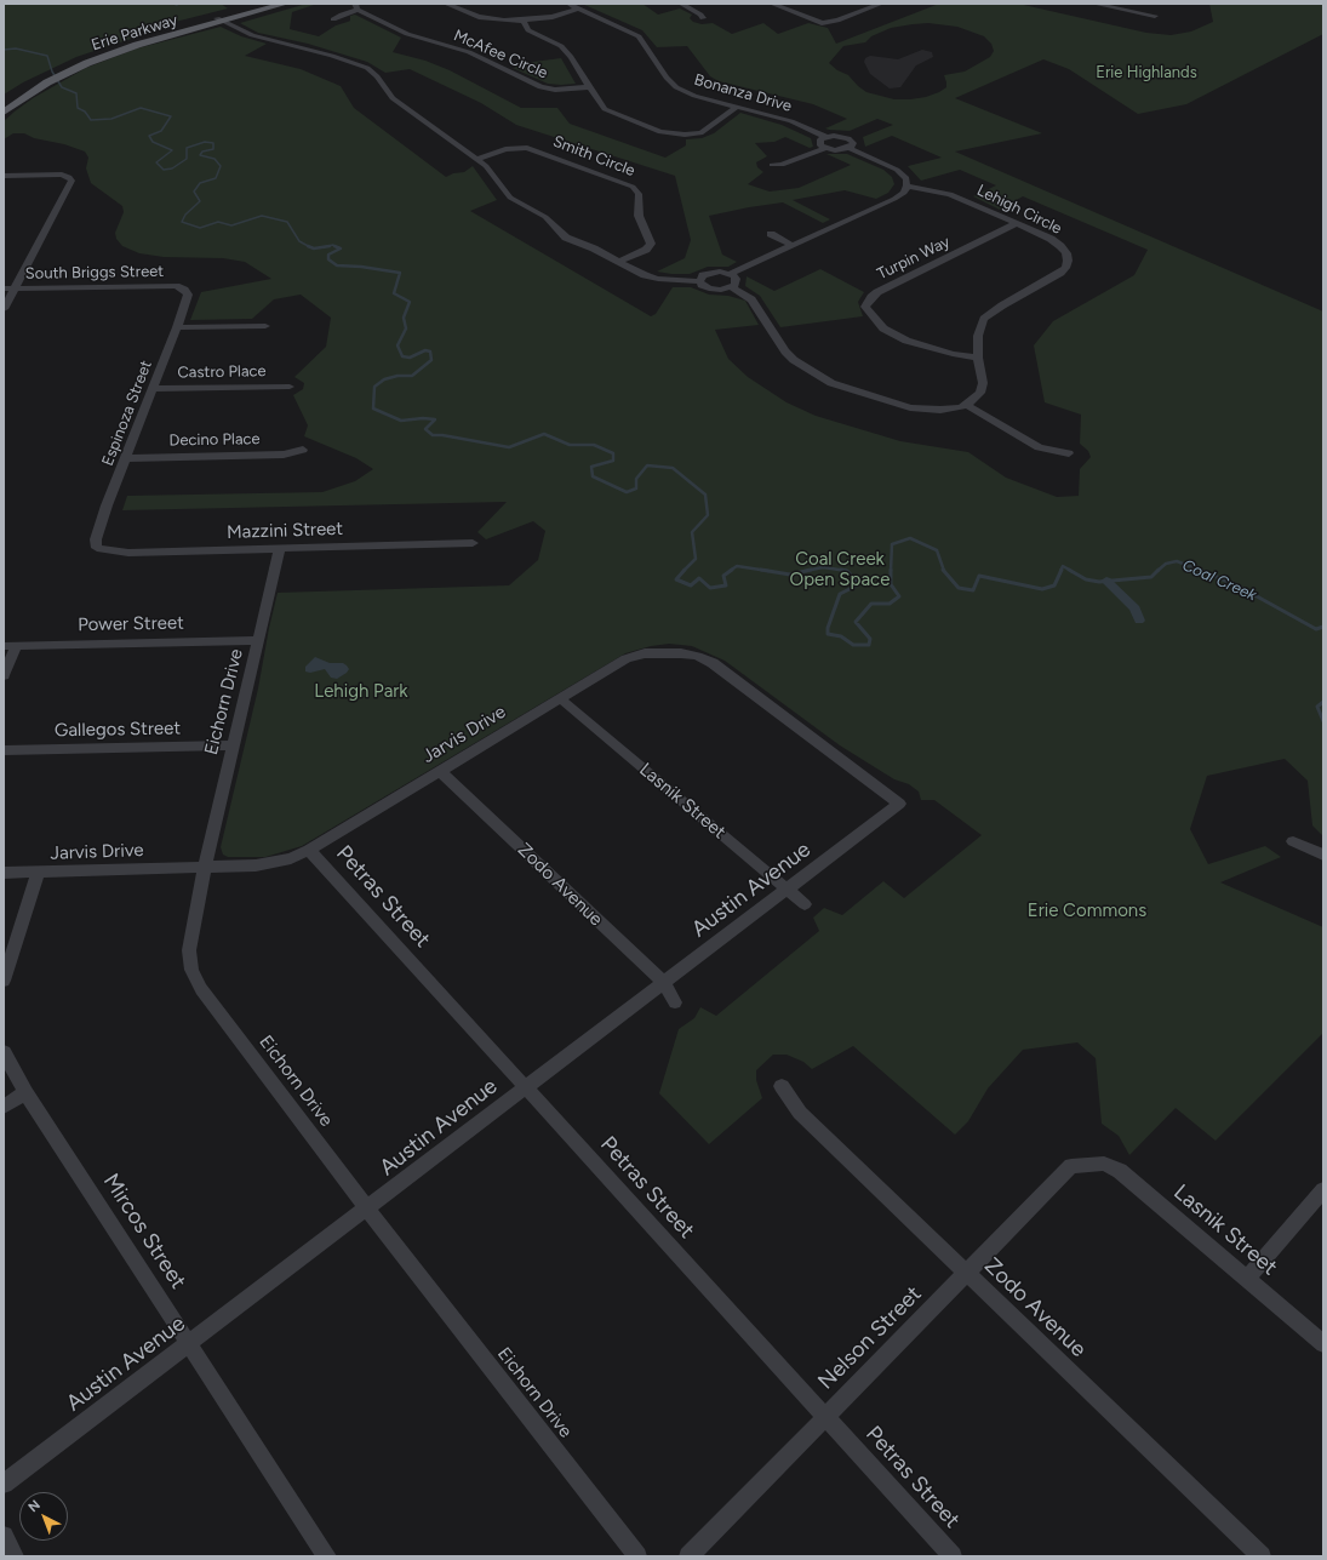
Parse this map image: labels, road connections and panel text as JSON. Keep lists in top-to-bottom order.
{
  "streets": {
    "main road": ["Erie Parkway"],
    "street": [
      "McAfee Circle",
      "Bonanza Drive",
      "Smith Circle",
      "Lehigh Circle",
      "Turpin Way",
      "South Briggs Street",
      "Castro Place",
      "Espinoza Street",
      "Decino Place",
      "Mazzini Street",
      "Power Street",
      "Eichorn Drive",
      "Gallegos Street",
      "Jarvis Drive",
      "Lasnik Street",
      "Zodo Avenue",
      "Austin Avenue",
      "Petras Street",
      "Mircos Street",
      "Nelson Street"
    ]
  },
  "crossings": [
    ["McAfee Circle", "Bonanza Drive"],
    ["Lehigh Circle", "Turpin Way"],
    ["South Briggs Street", "Espinoza Street"],
    ["Castro Place", "Espinoza Street"],
    ["Espinoza Street", "Decino Place"],
    ["Espinoza Street", "Mazzini Street"],
    ["Mazzini Street", "Eichorn Drive"],
    ["Power Street", "Eichorn Drive"],
    ["Eichorn Drive", "Gallegos Street"],
    ["Eichorn Drive", "Jarvis Drive"],
    ["Eichorn Drive", "Austin Avenue"],
    ["Jarvis Drive", "Lasnik Street"],
    ["Jarvis Drive", "Zodo Avenue"],
    ["Jarvis Drive", "Austin Avenue"],
    ["Jarvis Drive", "Petras Street"],
    ["Lasnik Street", "Austin Avenue"],
    ["Lasnik Street", "Nelson Street"],
    ["Zodo Avenue", "Austin Avenue"],
    ["Zodo Avenue", "Nelson Street"],
    ["Austin Avenue", "Petras Street"],
    ["Austin Avenue", "Mircos Street"],
    ["Petras Street", "Nelson Street"]
  ],
  "water": ["Coal Creek"],
  "parks": [
    "Erie Highlands",
    "Coal Creek Open Space",
    "Lehigh Park",
    "Erie Commons"
  ],
  "north": "top left"
}
